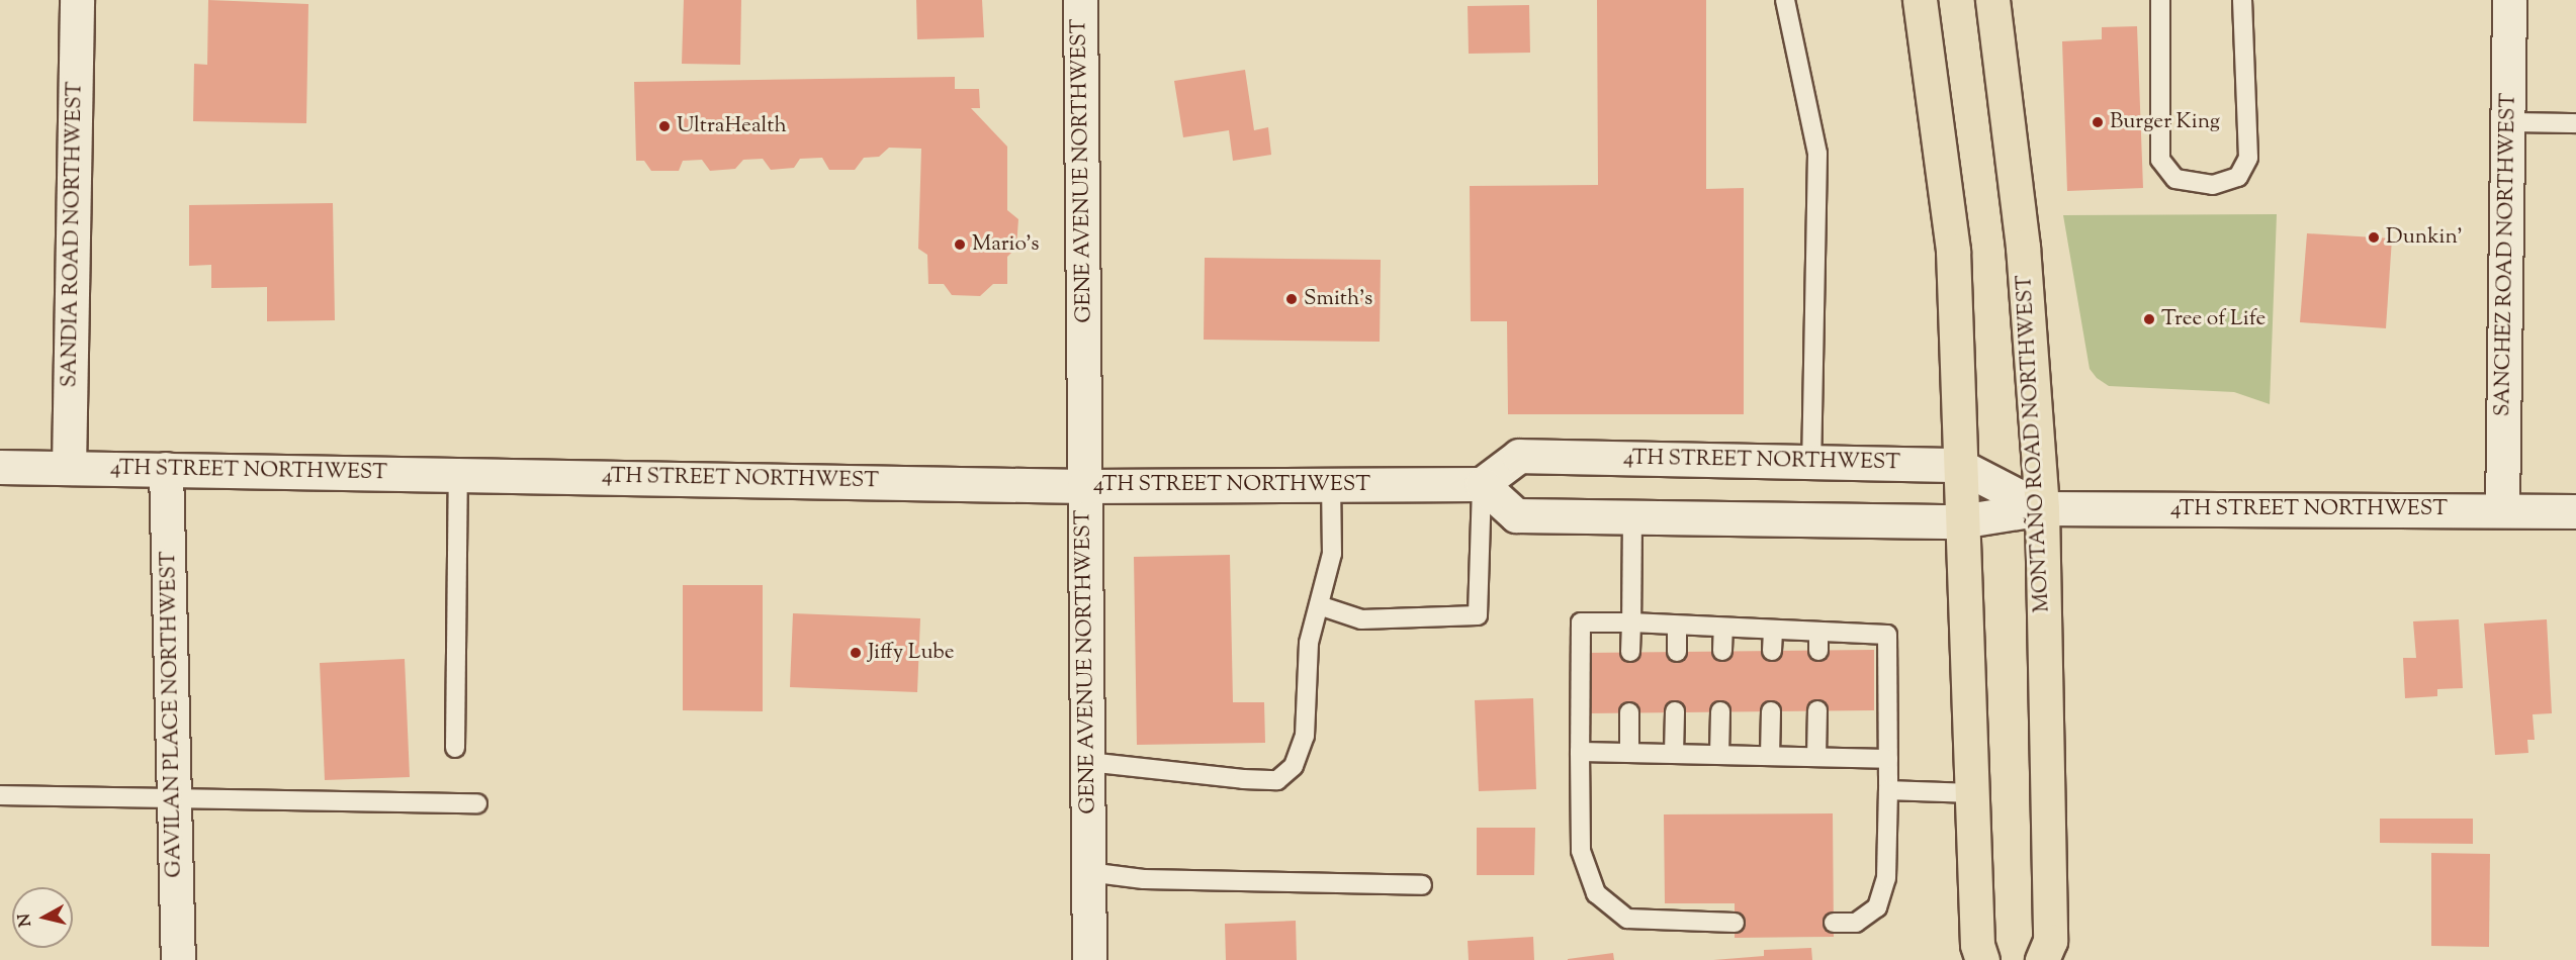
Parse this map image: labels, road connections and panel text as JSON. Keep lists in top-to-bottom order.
{
  "streets": {
    "main road": [
      "GENE AVENUE NORTHWEST",
      "SANDIA ROAD NORTHWEST",
      "SANCHEZ ROAD NORTHWEST",
      "MONTAÑO ROAD NORTHWEST",
      "4TH STREET NORTHWEST",
      "GAVILAN PLACE NORTHWEST"
    ]
  },
  "crossings": [
    ["GENE AVENUE NORTHWEST", "4TH STREET NORTHWEST"],
    ["SANDIA ROAD NORTHWEST", "4TH STREET NORTHWEST"],
    ["SANCHEZ ROAD NORTHWEST", "4TH STREET NORTHWEST"],
    ["MONTAÑO ROAD NORTHWEST", "4TH STREET NORTHWEST"],
    ["4TH STREET NORTHWEST", "GAVILAN PLACE NORTHWEST"]
  ],
  "places": [
    "Burger King",
    "UltraHealth",
    "Dunkin'",
    "Mario's",
    "Smith's",
    "Tree of Life",
    "Jiffy Lube"
  ],
  "north": "left"
}
